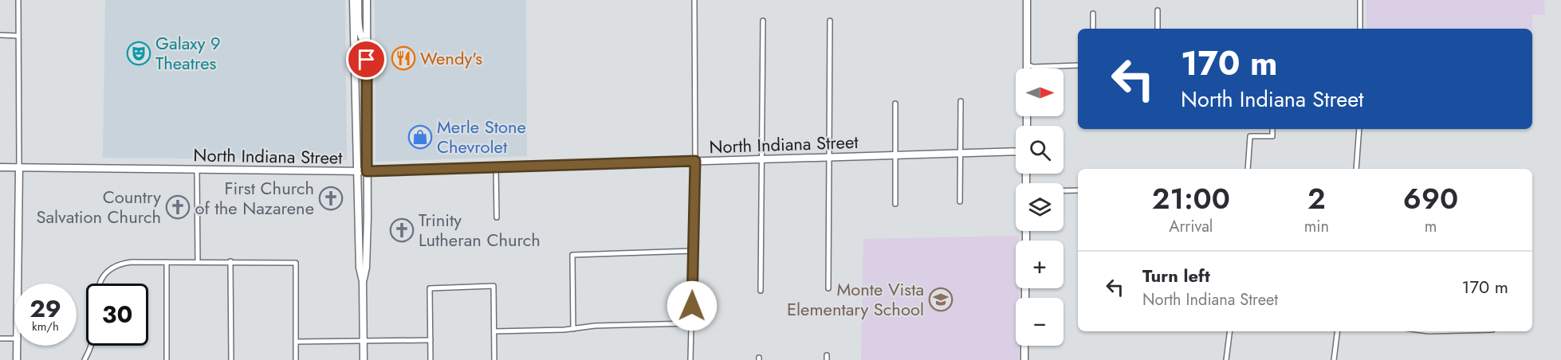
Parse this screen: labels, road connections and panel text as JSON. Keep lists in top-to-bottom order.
{
  "streets": {
    "main road": ["North Indiana Street"]
  },
  "places": {
    "theatre": ["Galaxy 9 Theatres"],
    "restaurant": ["Wendy's"],
    "shop": ["Merle Stone Chevrolet"],
    "church": ["First Church of the Nazarene", "Country Salvation Church", "Trinity Lutheran Church"],
    "school or university": ["Monte Vista Elementary School"]
  },
  "north": "right",
  "page": {
    "turn": ["170 m", "North Indiana Street"],
    "map_buttons": ["+", "−"],
    "eta": [
      "21:00",
      "Arrival",
      "2",
      "min",
      "690",
      "m"
    ],
    "list": [
      {
        "name": "Turn left",
        "note": "North Indiana Street",
        "value": "170 m"
      }
    ],
    "speed": "29 km/h",
    "limit": "30"
  }
}
